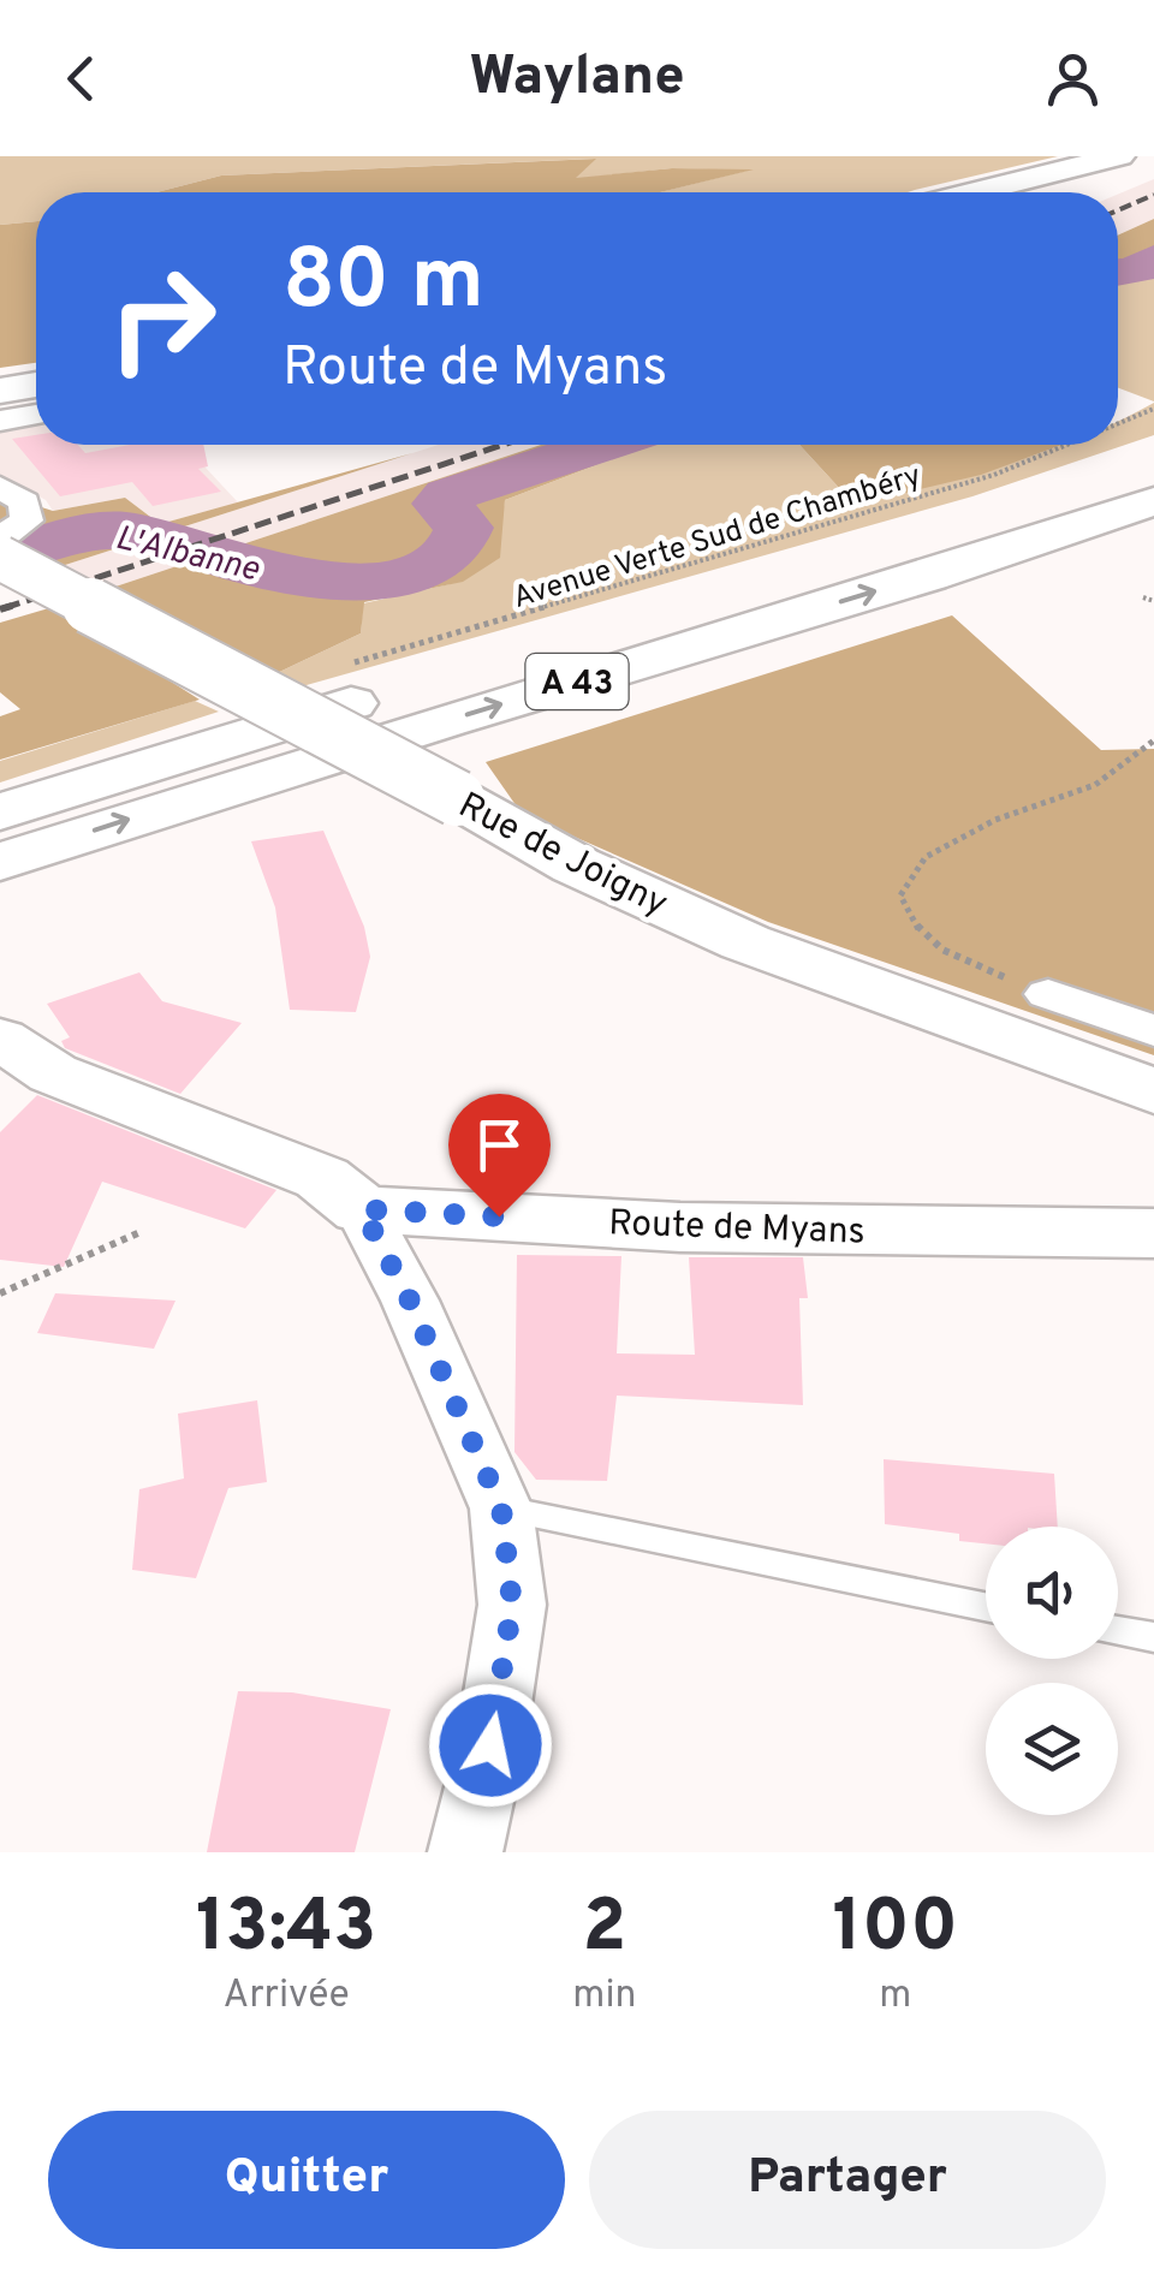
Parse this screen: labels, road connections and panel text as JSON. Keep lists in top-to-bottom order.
{
  "streets": {
    "main road": ["A 43", "Rue de Joigny"],
    "street": ["Route de Myans"],
    "path": ["Avenue Verte Sud de Chambéry"]
  },
  "water": ["L'Albanne"],
  "page": {
    "header": "Waylane",
    "turn": ["80 m", "Route de Myans"],
    "eta": [
      "13:43",
      "Arrivée",
      "2",
      "min",
      "100",
      "m"
    ],
    "buttons": ["Quitter", "Partager"]
  }
}
